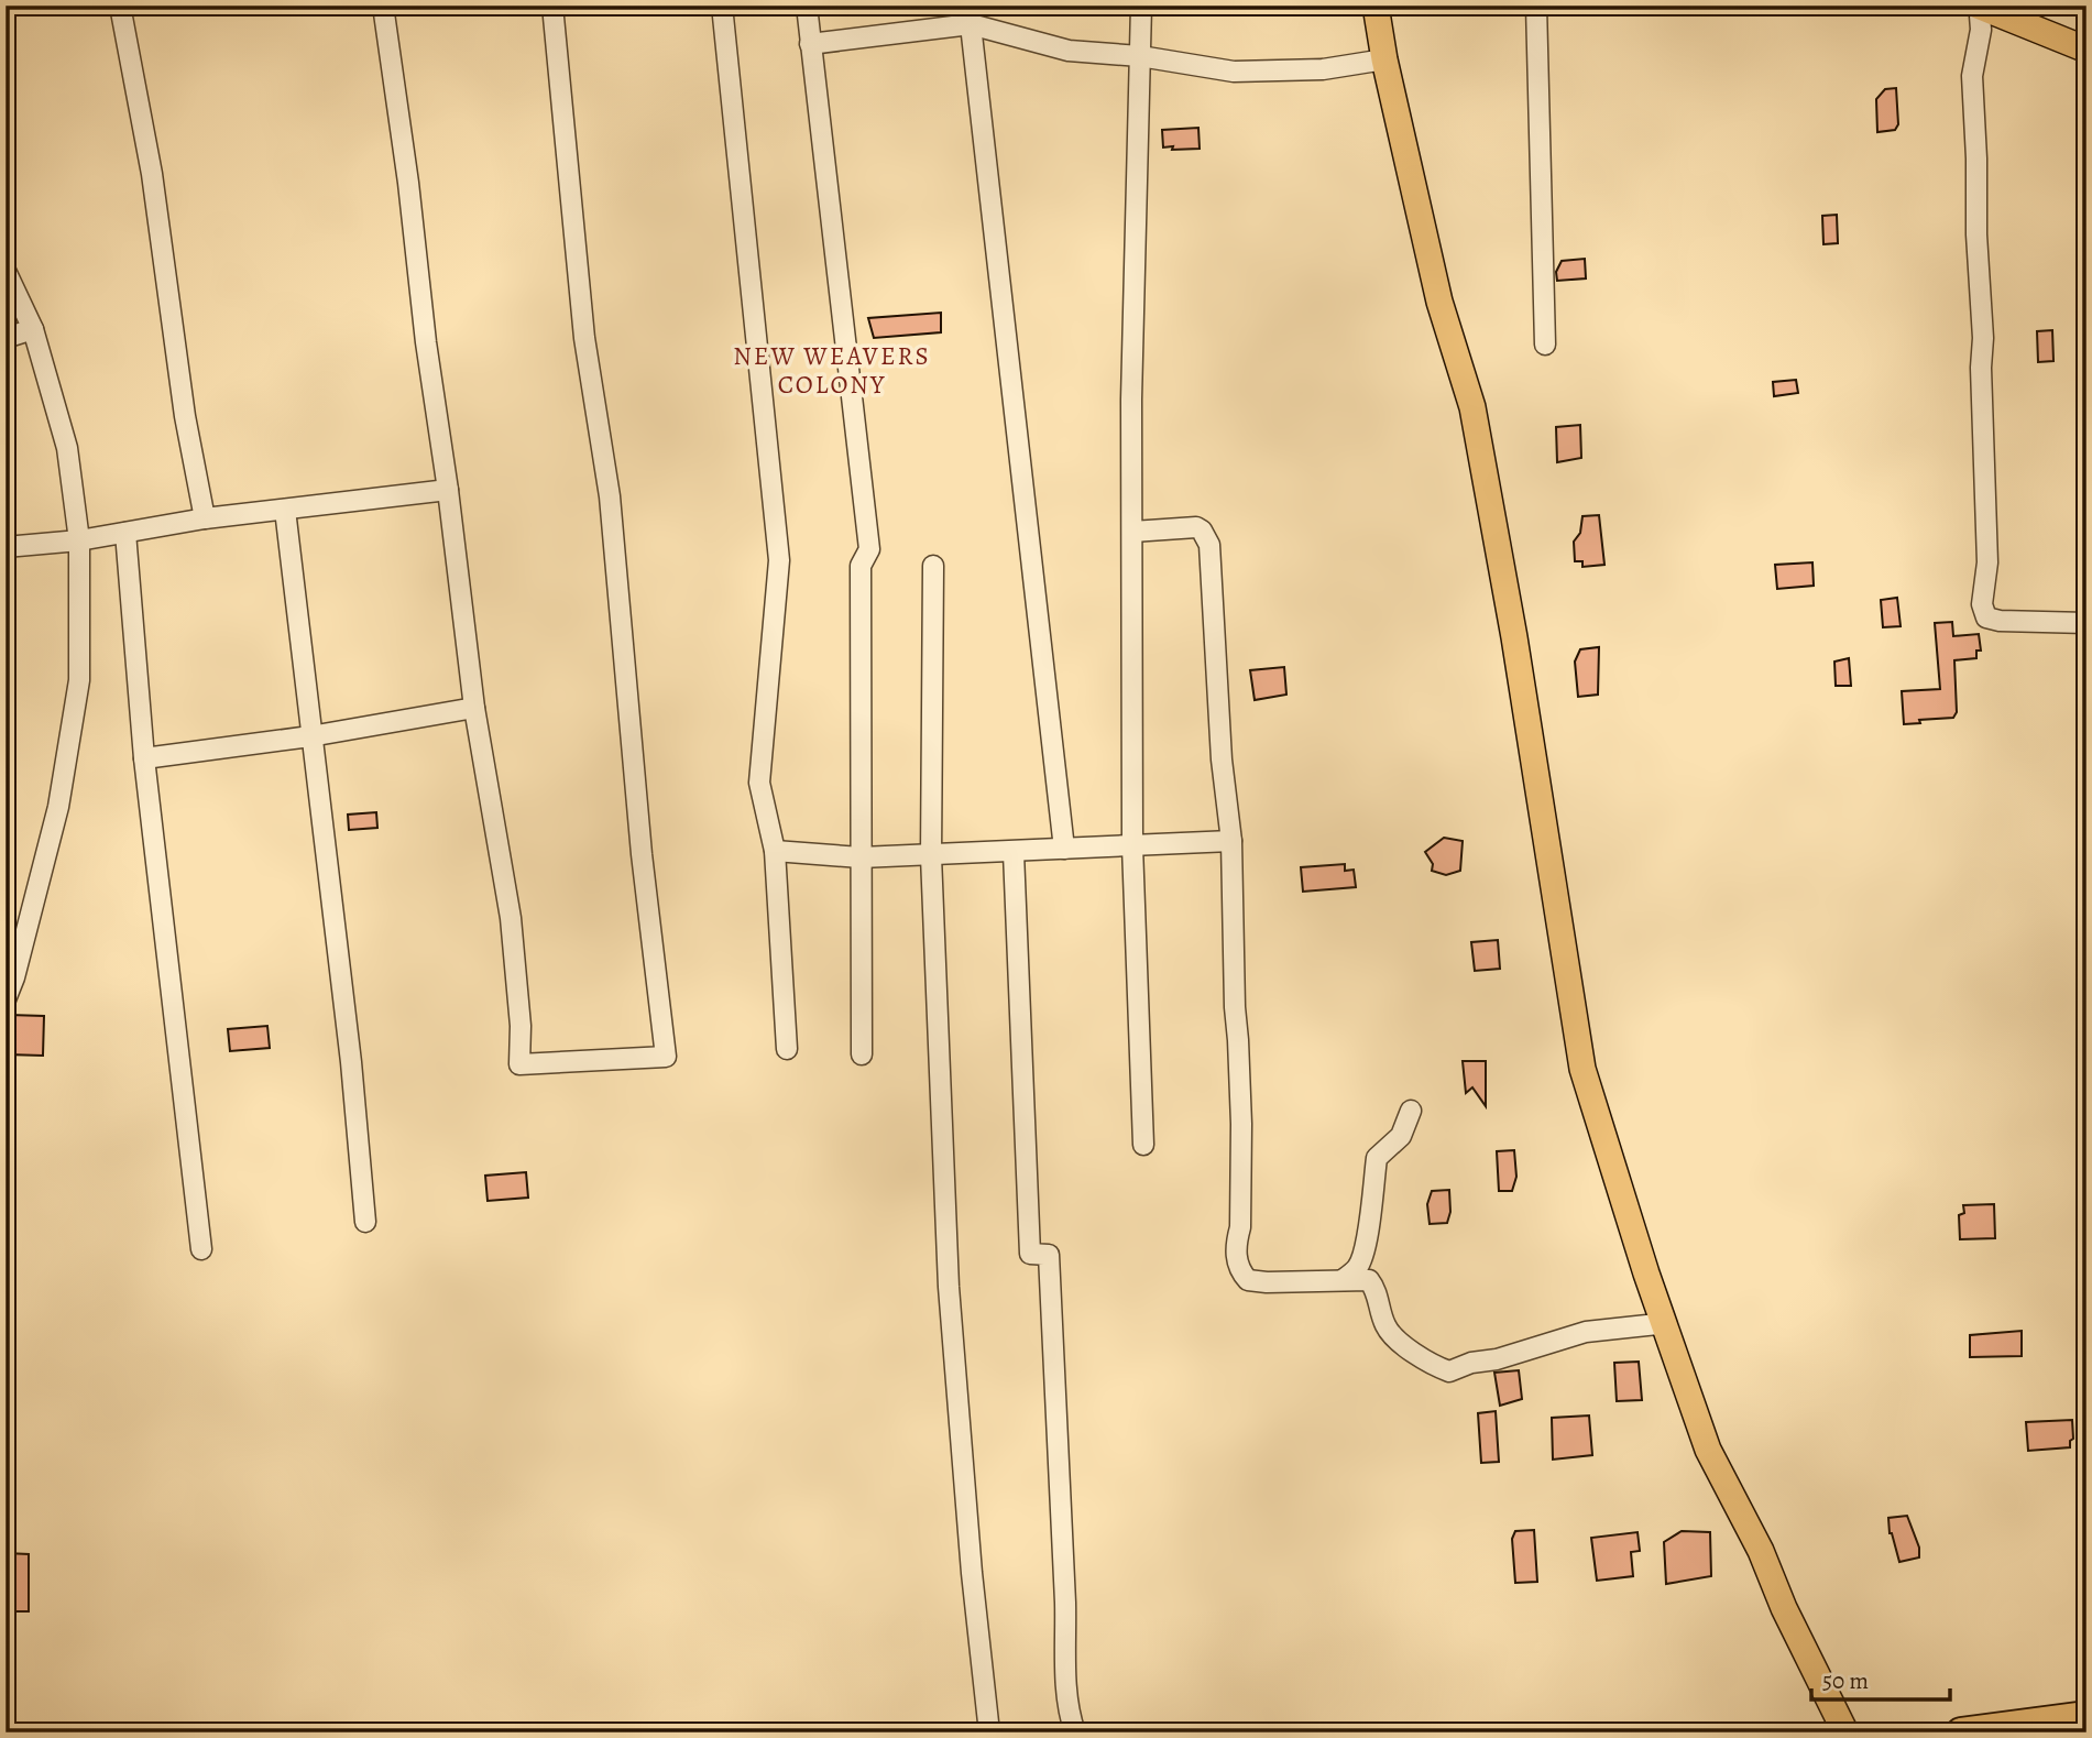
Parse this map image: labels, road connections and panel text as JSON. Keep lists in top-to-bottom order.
{
  "districts": ["NEW WEAVERS COLONY"],
  "scale_bar": "50 m"
}
